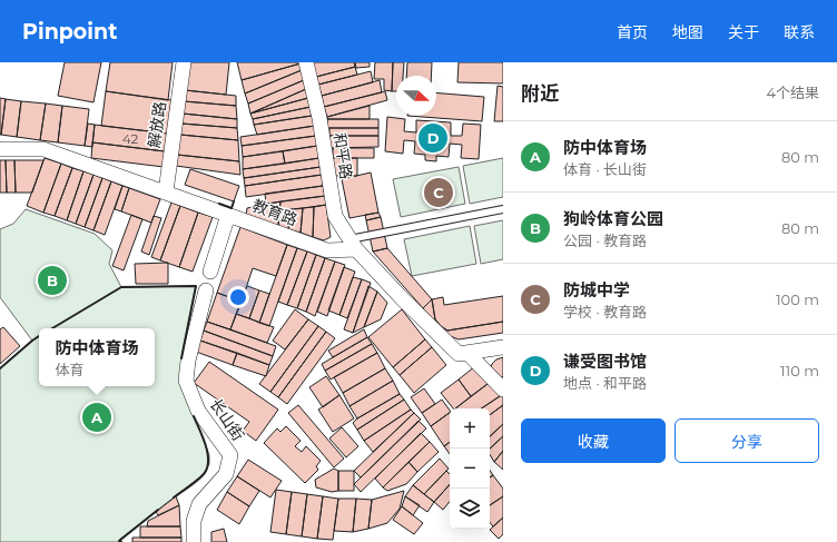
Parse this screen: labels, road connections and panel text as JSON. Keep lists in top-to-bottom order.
{
  "streets": {
    "street": [
      "解放路",
      "和平路",
      "教育路",
      "长山街"
    ]
  },
  "crossings": [
    ["解放路", "教育路"],
    ["和平路", "教育路"]
  ],
  "house_numbers": ["42"],
  "north": "right",
  "page": {
    "header": "Pinpoint",
    "nav": [
      "首页",
      "地图",
      "关于",
      "联系"
    ],
    "heading": ["附近", "4个结果"],
    "list": [
      {
        "mark": "A",
        "name": "防中体育场",
        "note": "体育 · 长山街",
        "value": "80 m"
      },
      {
        "mark": "B",
        "name": "狗岭体育公园",
        "note": "公园 · 教育路",
        "value": "80 m"
      },
      {
        "mark": "C",
        "name": "防城中学",
        "note": "学校 · 教育路",
        "value": "100 m"
      },
      {
        "mark": "D",
        "name": "谦受图书馆",
        "note": "地点 · 和平路",
        "value": "110 m"
      }
    ],
    "pins": [
      "D",
      "C",
      "B",
      "A"
    ],
    "popup": ["防中体育场", "体育"],
    "buttons": ["收藏", "分享"],
    "map_buttons": ["+", "−"]
  }
}
